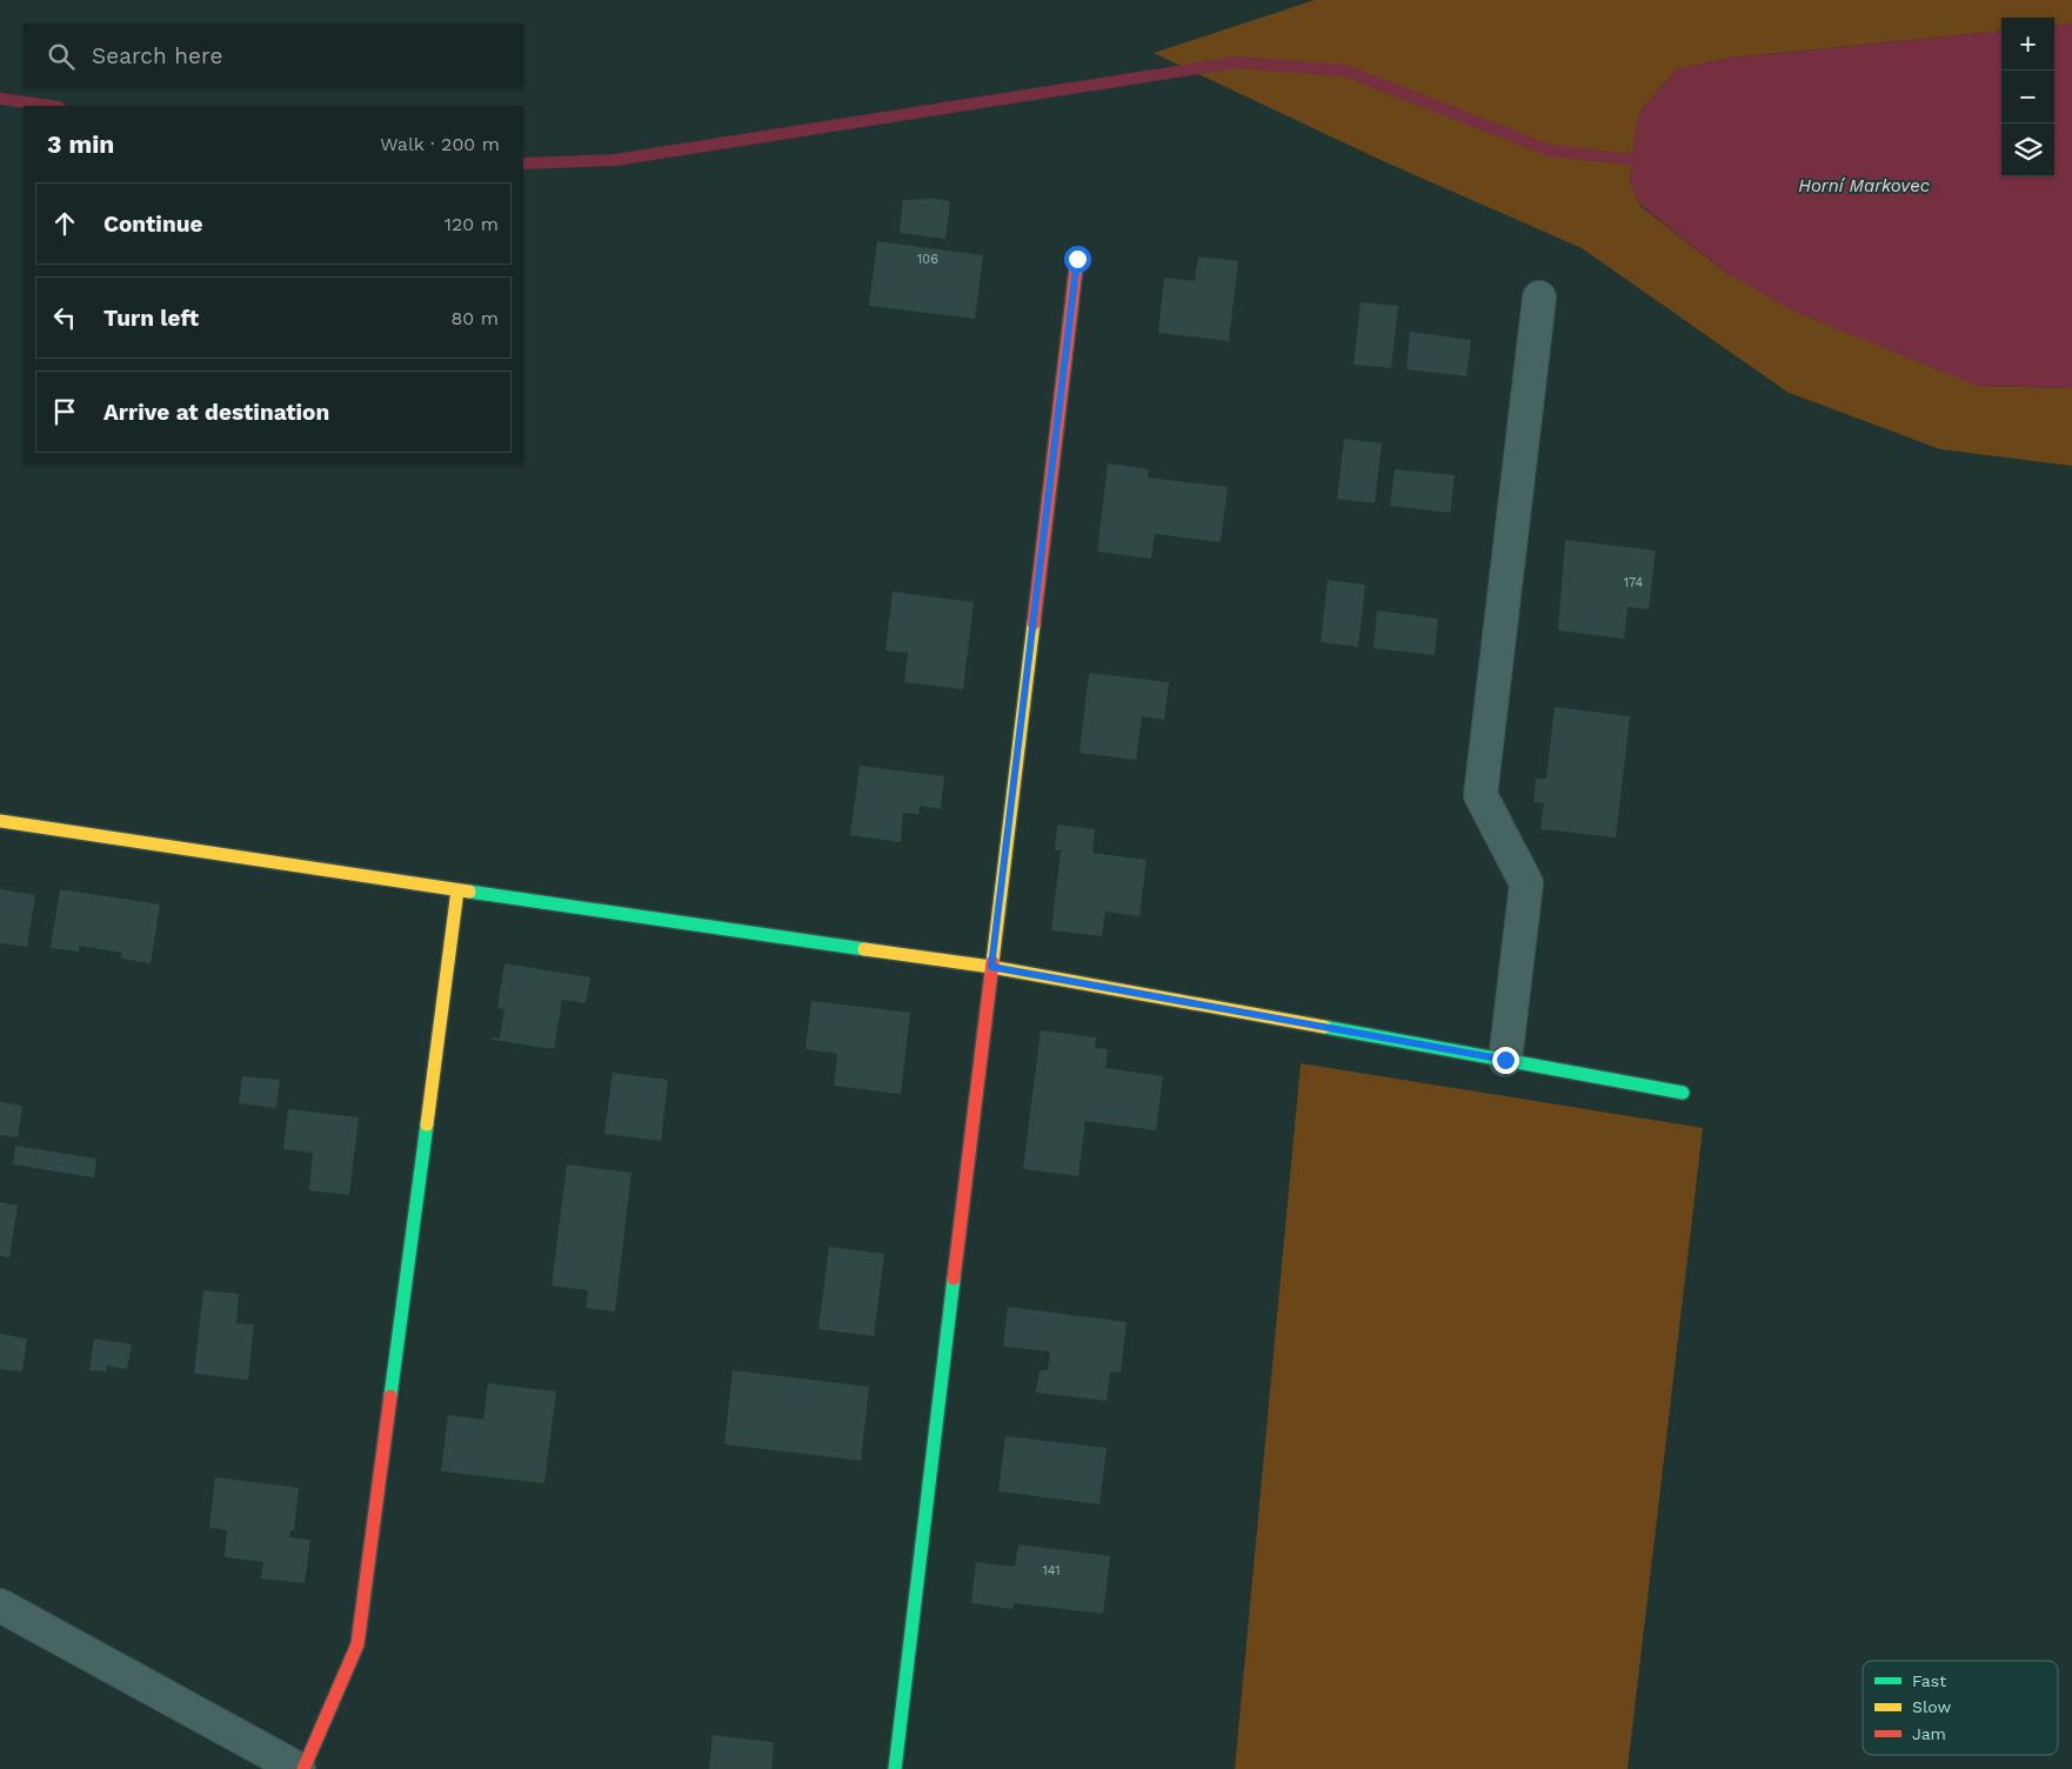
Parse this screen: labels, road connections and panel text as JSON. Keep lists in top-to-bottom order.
{
  "water": ["Horní Markovec"],
  "house_numbers": ["106", "174", "141"],
  "legend": ["Fast", "Slow", "Jam"],
  "page": {
    "map_buttons": ["+", "−"],
    "search": "Search here",
    "heading": ["3 min", "Walk · 200 m"],
    "list": [
      ["Continue", "120 m"],
      ["Turn left", "80 m"],
      "Arrive at destination"
    ]
  }
}
